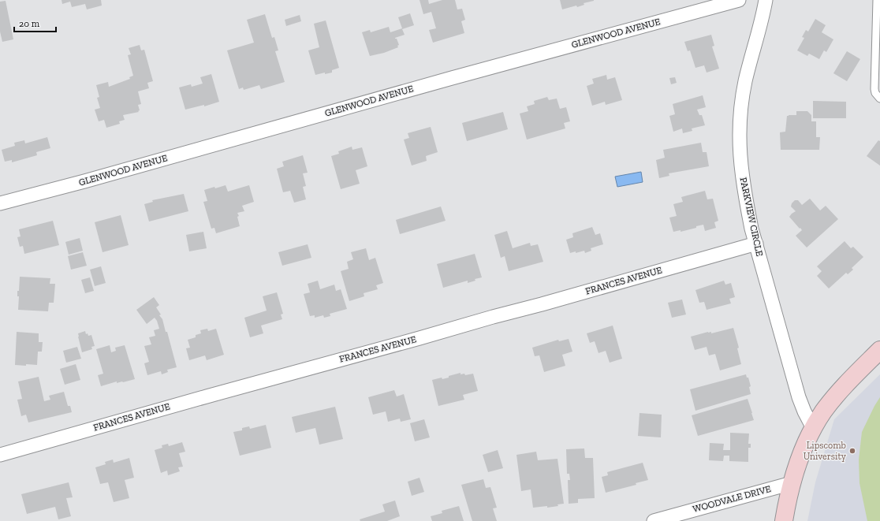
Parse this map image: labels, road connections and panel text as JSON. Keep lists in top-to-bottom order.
{
  "streets": {
    "street": [
      "GLENWOOD AVENUE",
      "PARKVIEW CIRCLE",
      "FRANCES AVENUE",
      "WOODVALE DRIVE"
    ]
  },
  "crossings": [
    ["PARKVIEW CIRCLE", "FRANCES AVENUE"]
  ],
  "places": ["Lipscomb University"],
  "scale_bar": "20 m"
}
